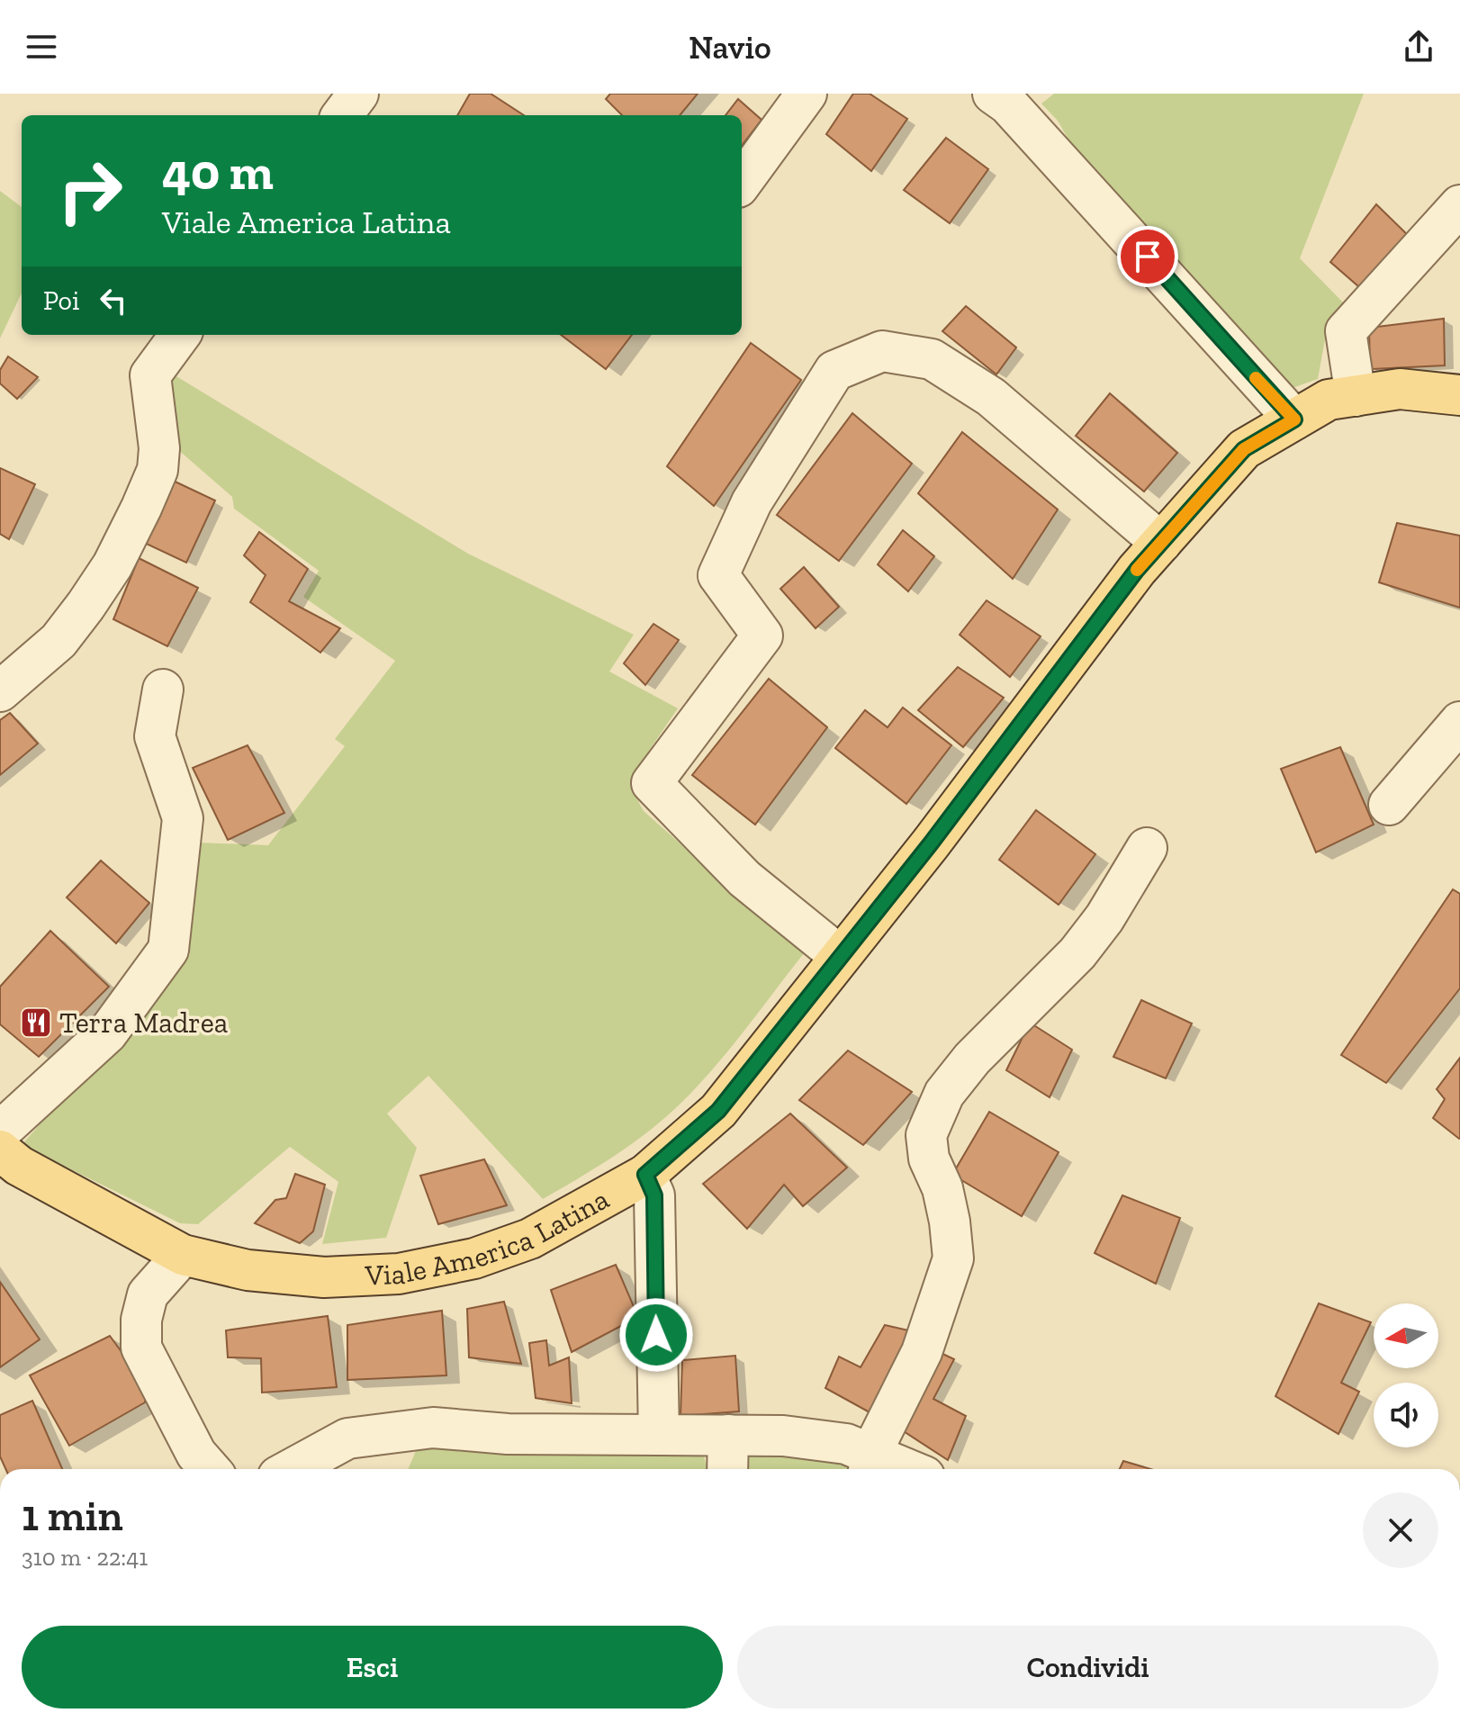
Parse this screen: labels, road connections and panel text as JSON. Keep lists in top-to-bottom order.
{
  "streets": {
    "main road": ["Viale America Latina"]
  },
  "places": {
    "restaurant": ["Terra Madrea"]
  },
  "north": "left",
  "page": {
    "header": "Navio",
    "turn": ["40 m", "Viale America Latina"],
    "then": "Poi",
    "heading": ["1 min", "310 m · 22:41"],
    "buttons": ["Esci", "Condividi"]
  }
}
